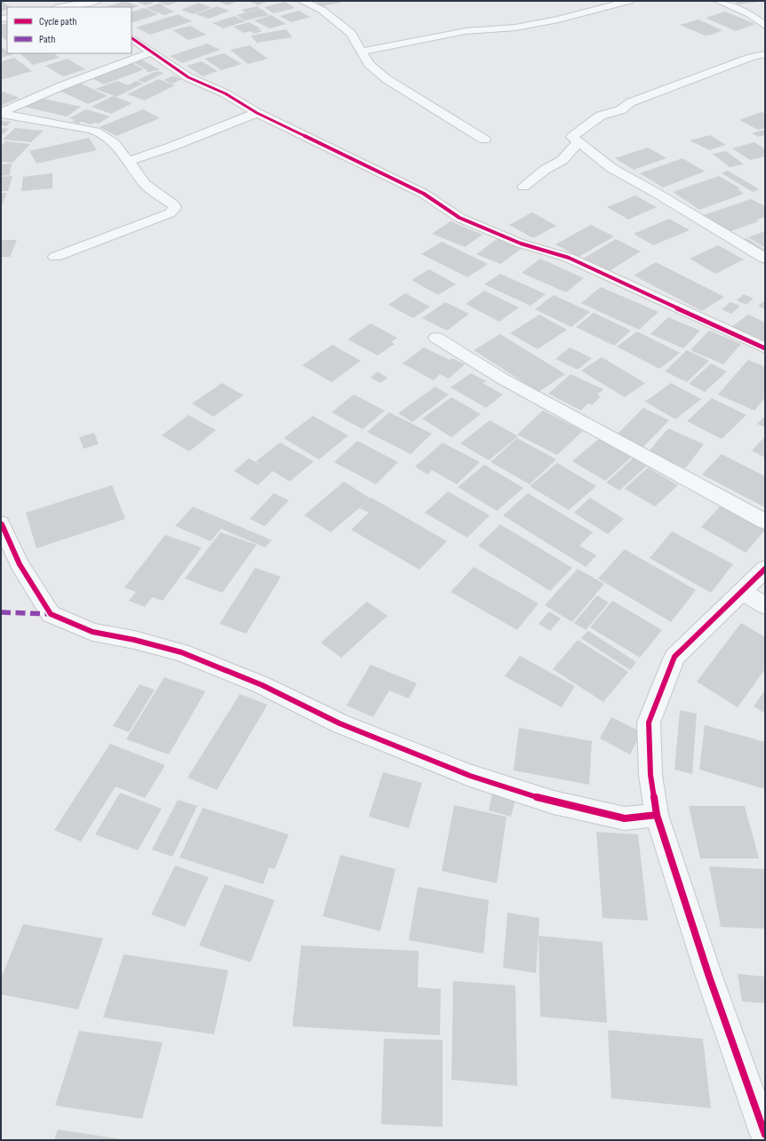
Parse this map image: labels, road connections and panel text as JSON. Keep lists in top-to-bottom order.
{
  "legend": ["Cycle path", "Path"]
}
